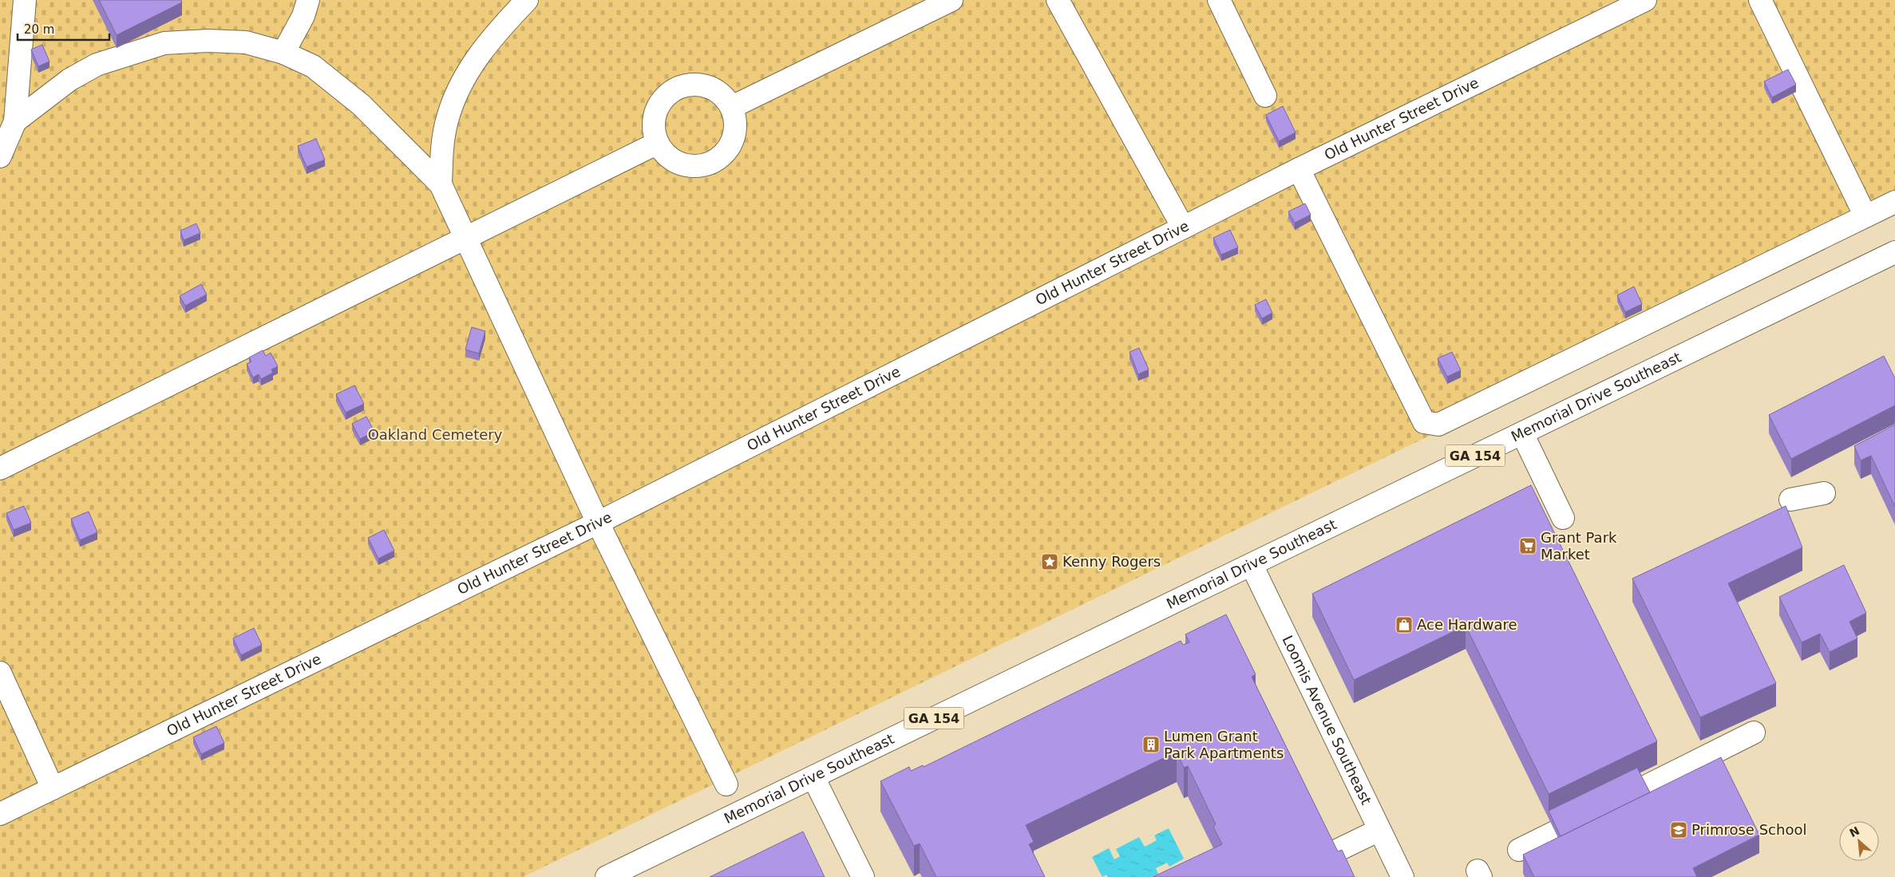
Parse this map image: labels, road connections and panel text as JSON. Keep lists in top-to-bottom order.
{
  "streets": {
    "main road": [
      "Old Hunter Street Drive",
      "Memorial Drive Southeast",
      "GA 154",
      "Loomis Avenue Southeast"
    ]
  },
  "crossings": [
    ["Memorial Drive Southeast", "Loomis Avenue Southeast"]
  ],
  "parks": ["Oakland Cemetery"],
  "places": {
    "supermarket": ["Grant Park Market"],
    "place": ["Kenny Rogers"],
    "shop": ["Ace Hardware"],
    "building": ["Lumen Grant Park Apartments"],
    "school or university": ["Primrose School"]
  },
  "scale_bar": "20 m",
  "north": "top left"
}
